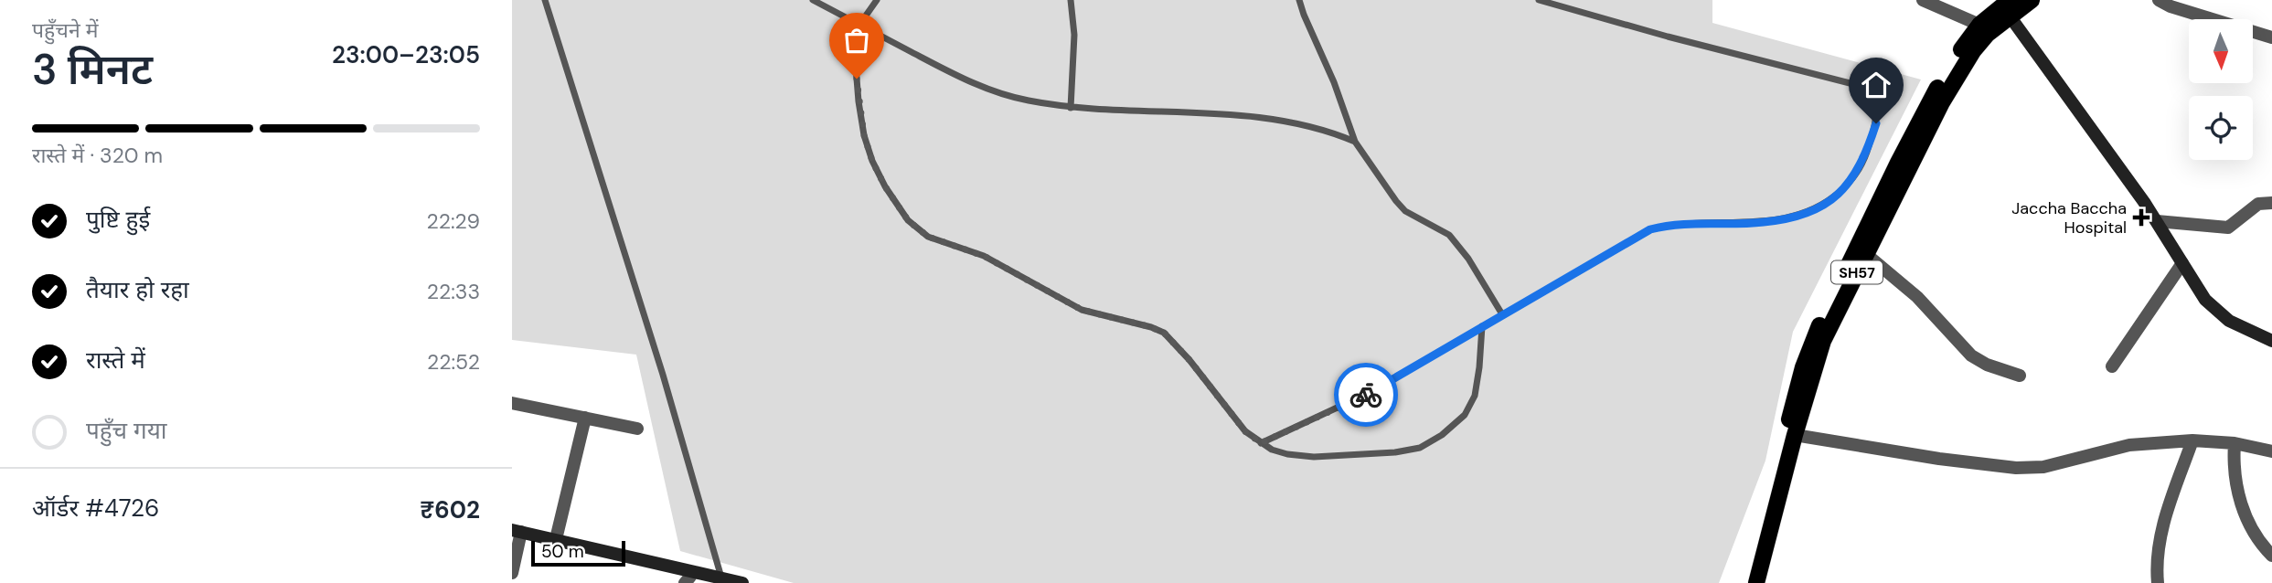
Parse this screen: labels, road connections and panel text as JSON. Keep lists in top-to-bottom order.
{
  "streets": {
    "main road": ["SH57"]
  },
  "places": {
    "health": ["Jaccha Baccha Hospital"]
  },
  "scale_bar": "50 m",
  "north": "bottom",
  "page": {
    "heading": ["3 मिनट", "पहुँचने में", "23:00–23:05"],
    "panel": ["ऑर्डर #4726", "₹602"],
    "bar": "रास्ते में · 320 m",
    "list": [
      ["पुष्टि हुई", "22:29"],
      ["तैयार हो रहा", "22:33"],
      ["रास्ते में", "22:52"],
      "पहुँच गया"
    ],
    "scale": "50 m"
  }
}
